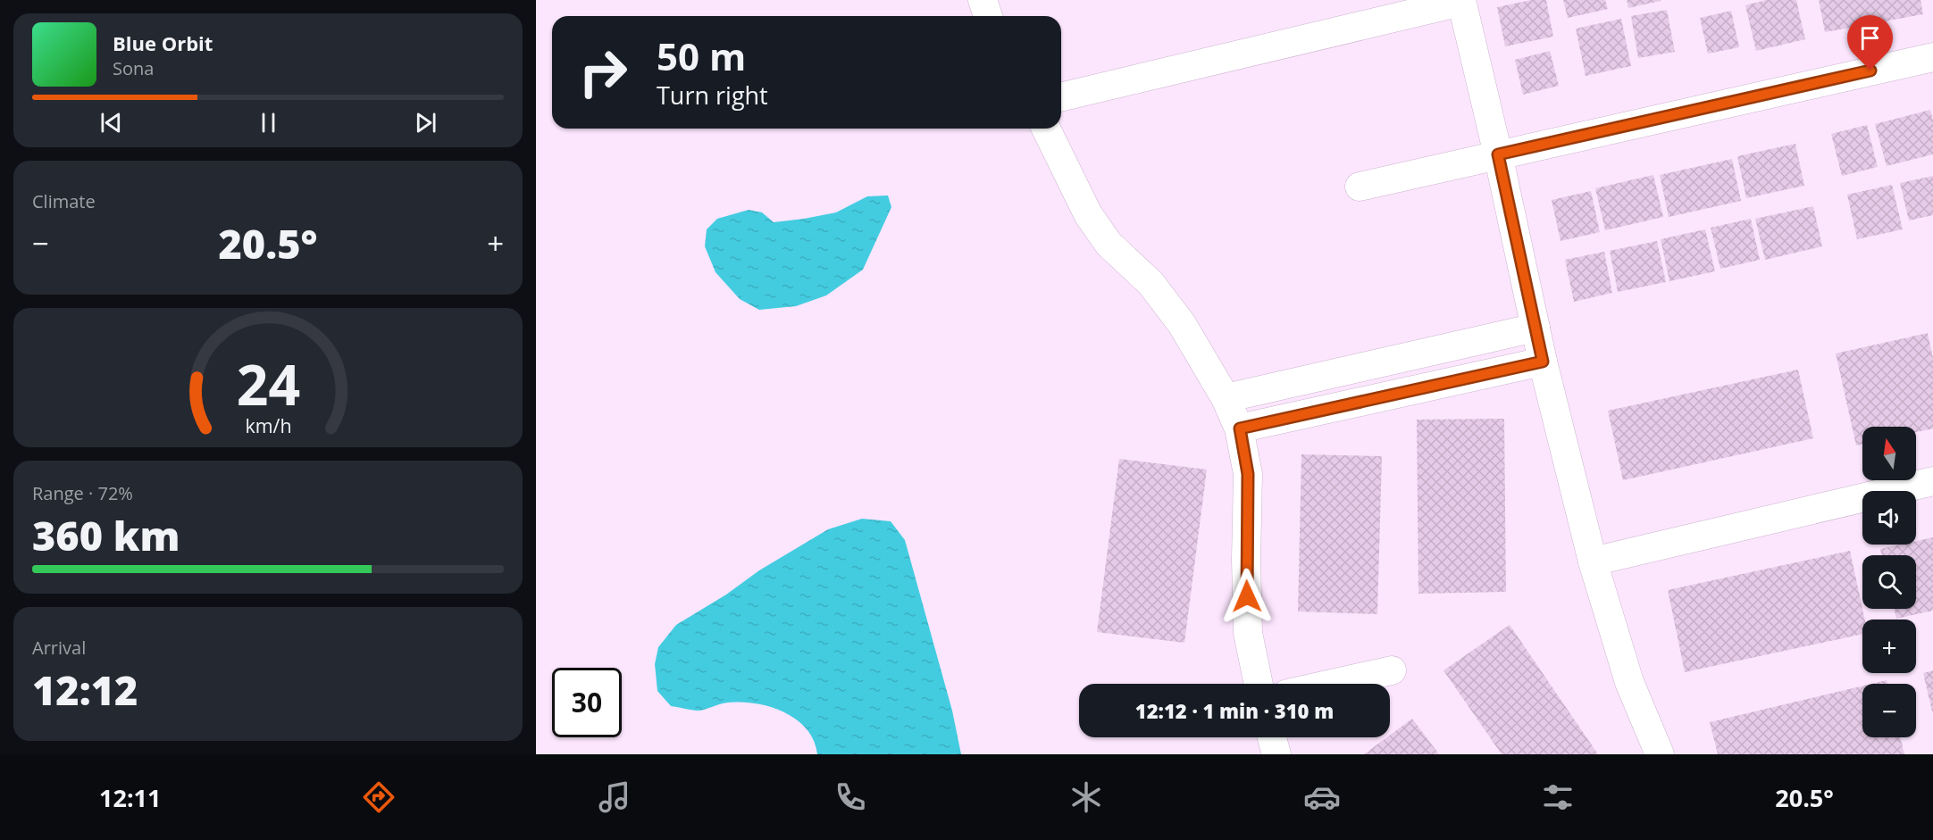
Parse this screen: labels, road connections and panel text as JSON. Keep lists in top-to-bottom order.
{
  "north": "top",
  "page": {
    "turn": ["50 m", "Turn right"],
    "song": ["Blue Orbit", "Sona"],
    "tile": [
      "Climate",
      ["Range · 72%", "360 km"],
      ["Arrival", "12:12"]
    ],
    "heat": ["−", "20.5°", "+"],
    "map_buttons": ["+", "−"],
    "limit": "30",
    "trip": "12:12 · 1 min · 310 m",
    "tabs": ["12:11", "20.5°"],
    "gauge": ["24", "km/h"]
  }
}
